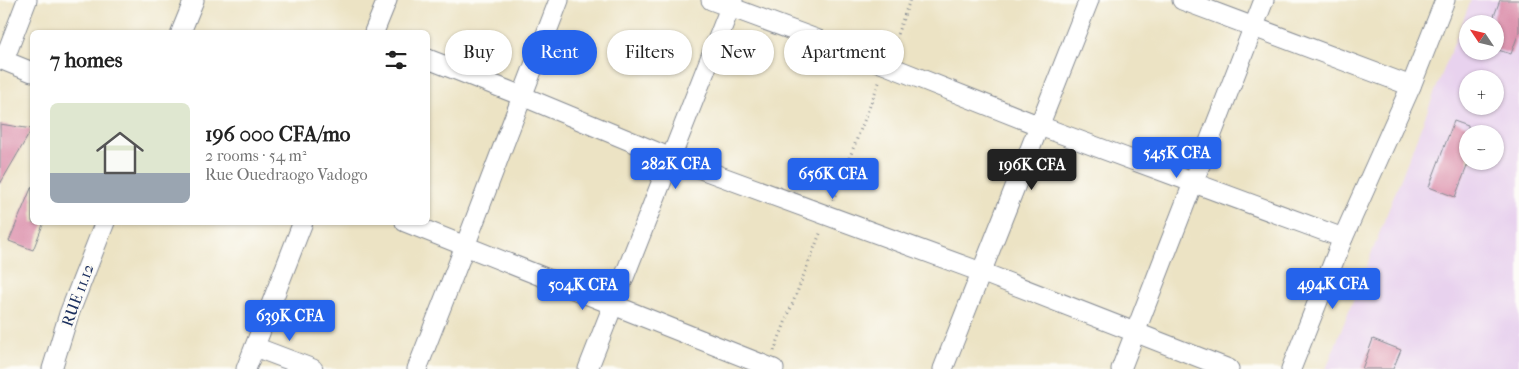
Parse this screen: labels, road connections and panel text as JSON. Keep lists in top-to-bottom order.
{
  "streets": {
    "street": ["RUE 11.12"]
  },
  "north": "top left",
  "page": {
    "map_buttons": ["+", "−"],
    "chip": [
      "Buy",
      "Rent",
      "Filters",
      "New",
      "Apartment"
    ],
    "heading": "7 homes",
    "list": [
      {
        "name": "196 000 CFA/mo",
        "note": "2 rooms · 54 m² · Rue Ouedraogo Vadogo"
      }
    ],
    "price": [
      "545K CFA",
      "282K CFA",
      "196K CFA",
      "656K CFA",
      "494K CFA",
      "504K CFA",
      "639K CFA"
    ]
  }
}
